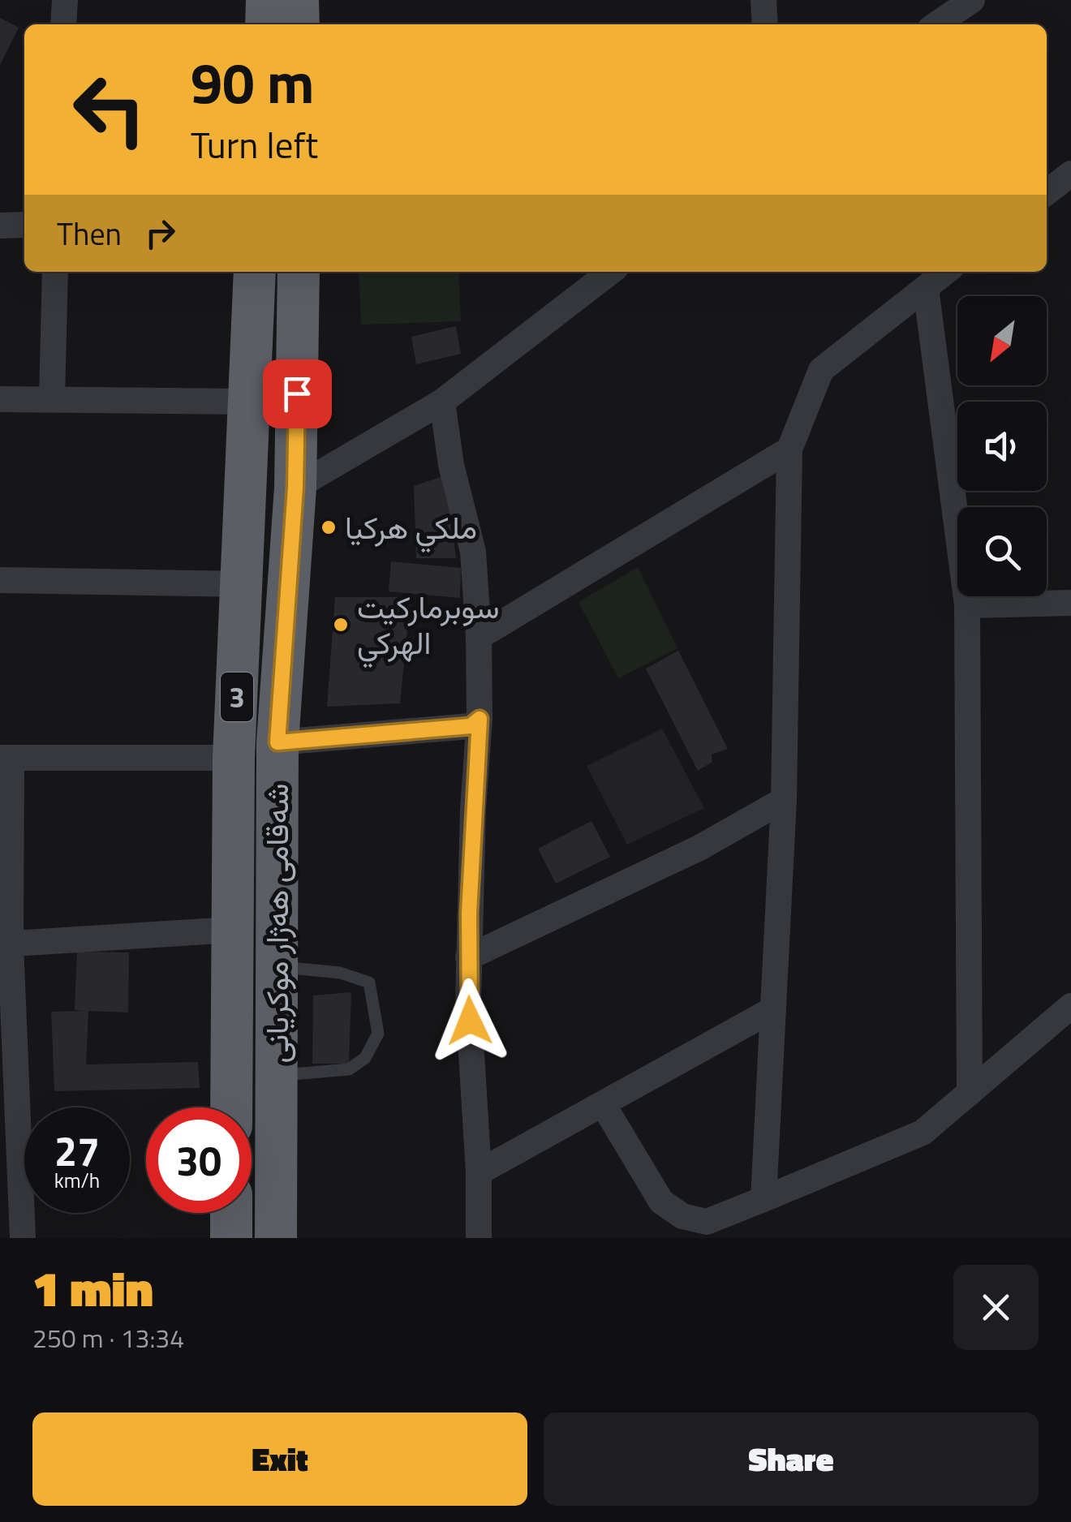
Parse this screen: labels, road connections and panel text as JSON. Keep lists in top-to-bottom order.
{
  "streets": {
    "highway": ["3", "شەقامی ھەژار موکریانی"]
  },
  "places": ["ملكي هركيا", "سوبرماركيت الهركي"],
  "north": "bottom left",
  "page": {
    "turn": ["90 m", "Turn left"],
    "then": "Then",
    "speed": "27 km/h",
    "limit": "30",
    "heading": ["1 min", "250 m · 13:34"],
    "buttons": ["Exit", "Share"]
  }
}
